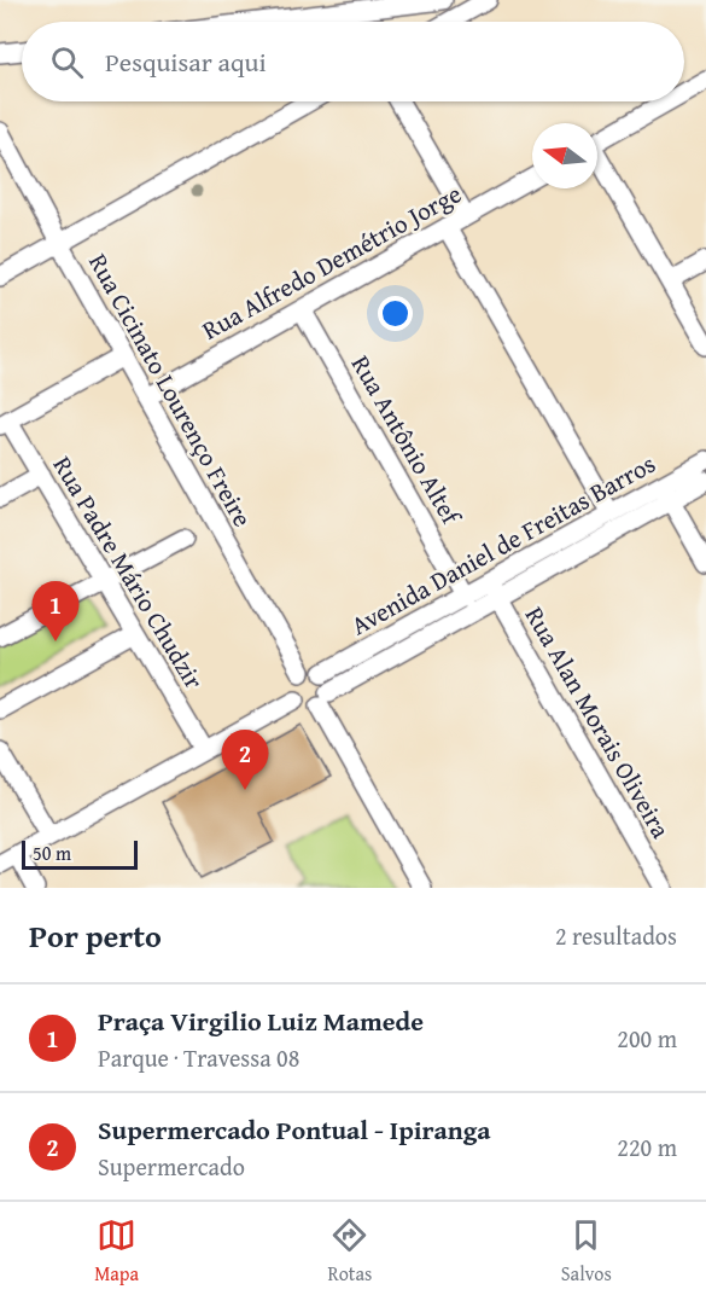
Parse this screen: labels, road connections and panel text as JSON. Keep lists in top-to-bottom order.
{
  "streets": {
    "street": [
      "Rua Alfredo Demétrio Jorge",
      "Rua Cicinato Lourenço Freire",
      "Rua Antônio Altef",
      "Avenida Daniel de Freitas Barros",
      "Rua Padre Mário Chudzir",
      "Rua Alan Morais Oliveira"
    ]
  },
  "crossings": [
    ["Rua Alfredo Demétrio Jorge", "Rua Cicinato Lourenço Freire"],
    ["Rua Alfredo Demétrio Jorge", "Rua Antônio Altef"],
    ["Rua Cicinato Lourenço Freire", "Avenida Daniel de Freitas Barros"],
    ["Rua Antônio Altef", "Avenida Daniel de Freitas Barros"],
    ["Avenida Daniel de Freitas Barros", "Rua Alan Morais Oliveira"]
  ],
  "scale_bar": "50 m",
  "north": "left",
  "page": {
    "search": "Pesquisar aqui",
    "pins": ["1", "2"],
    "scale": "50 m",
    "heading": ["Por perto", "2 resultados"],
    "list": [
      {
        "mark": "1",
        "name": "Praça Virgilio Luiz Mamede",
        "note": "Parque · Travessa 08",
        "value": "200 m"
      },
      {
        "mark": "2",
        "name": "Supermercado Pontual - Ipiranga",
        "note": "Supermercado",
        "value": "220 m"
      }
    ],
    "nav": ["Mapa", "Rotas", "Salvos"]
  }
}
